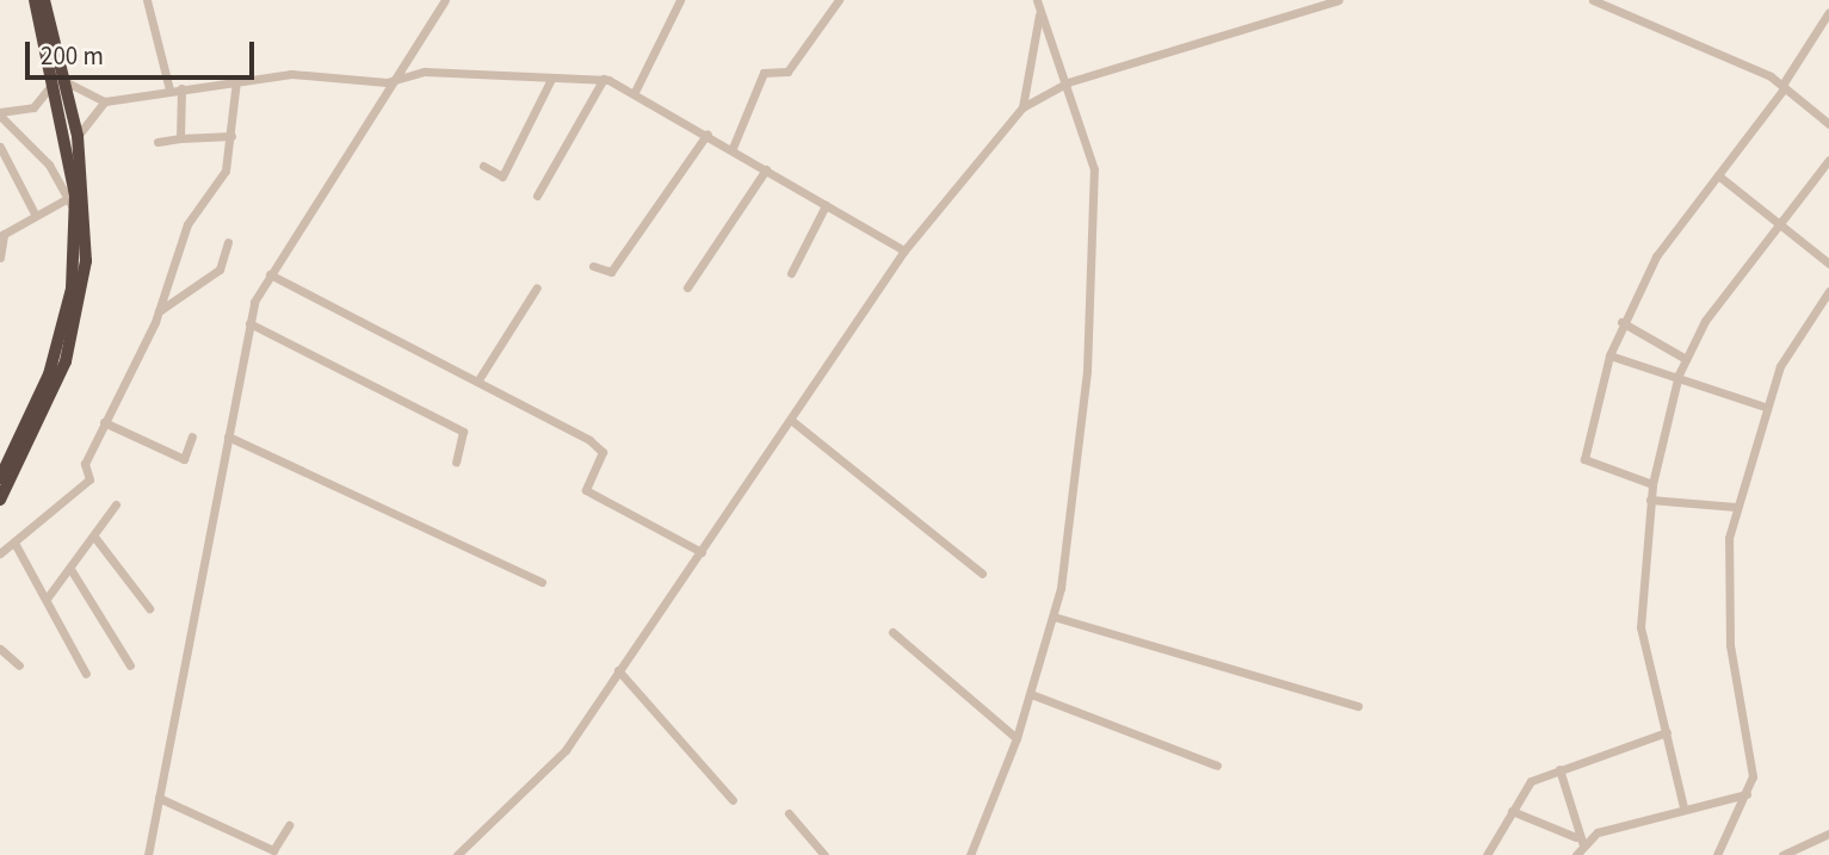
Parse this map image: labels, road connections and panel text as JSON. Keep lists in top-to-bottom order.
{
  "scale_bar": "200 m"
}
